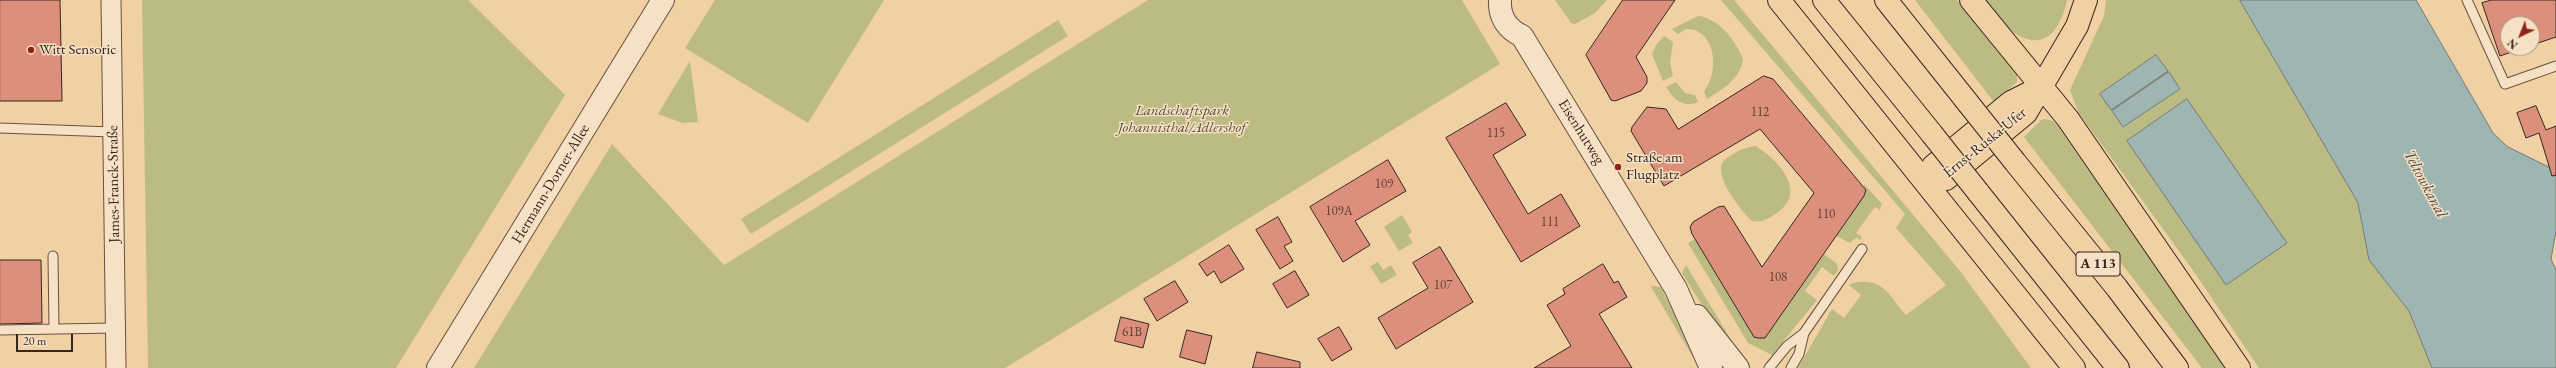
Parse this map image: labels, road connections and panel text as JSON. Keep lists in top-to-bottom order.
{
  "streets": {
    "main road": ["Ernst-Ruska-Ufer", "A 113"],
    "street": ["Eisenhutweg", "James-Franck-Straße", "Hermann-Dorner-Allee"]
  },
  "water": ["Teltowkanal"],
  "parks": ["Landschaftspark Johannisthal/Adlershof"],
  "places": ["Witt Sensoric", "Straße am Flugplatz"],
  "house_numbers": [
    "112",
    "115",
    "109",
    "109A",
    "110",
    "111",
    "108",
    "107",
    "61B"
  ],
  "scale_bar": "20 m",
  "north": "bottom left"
}
